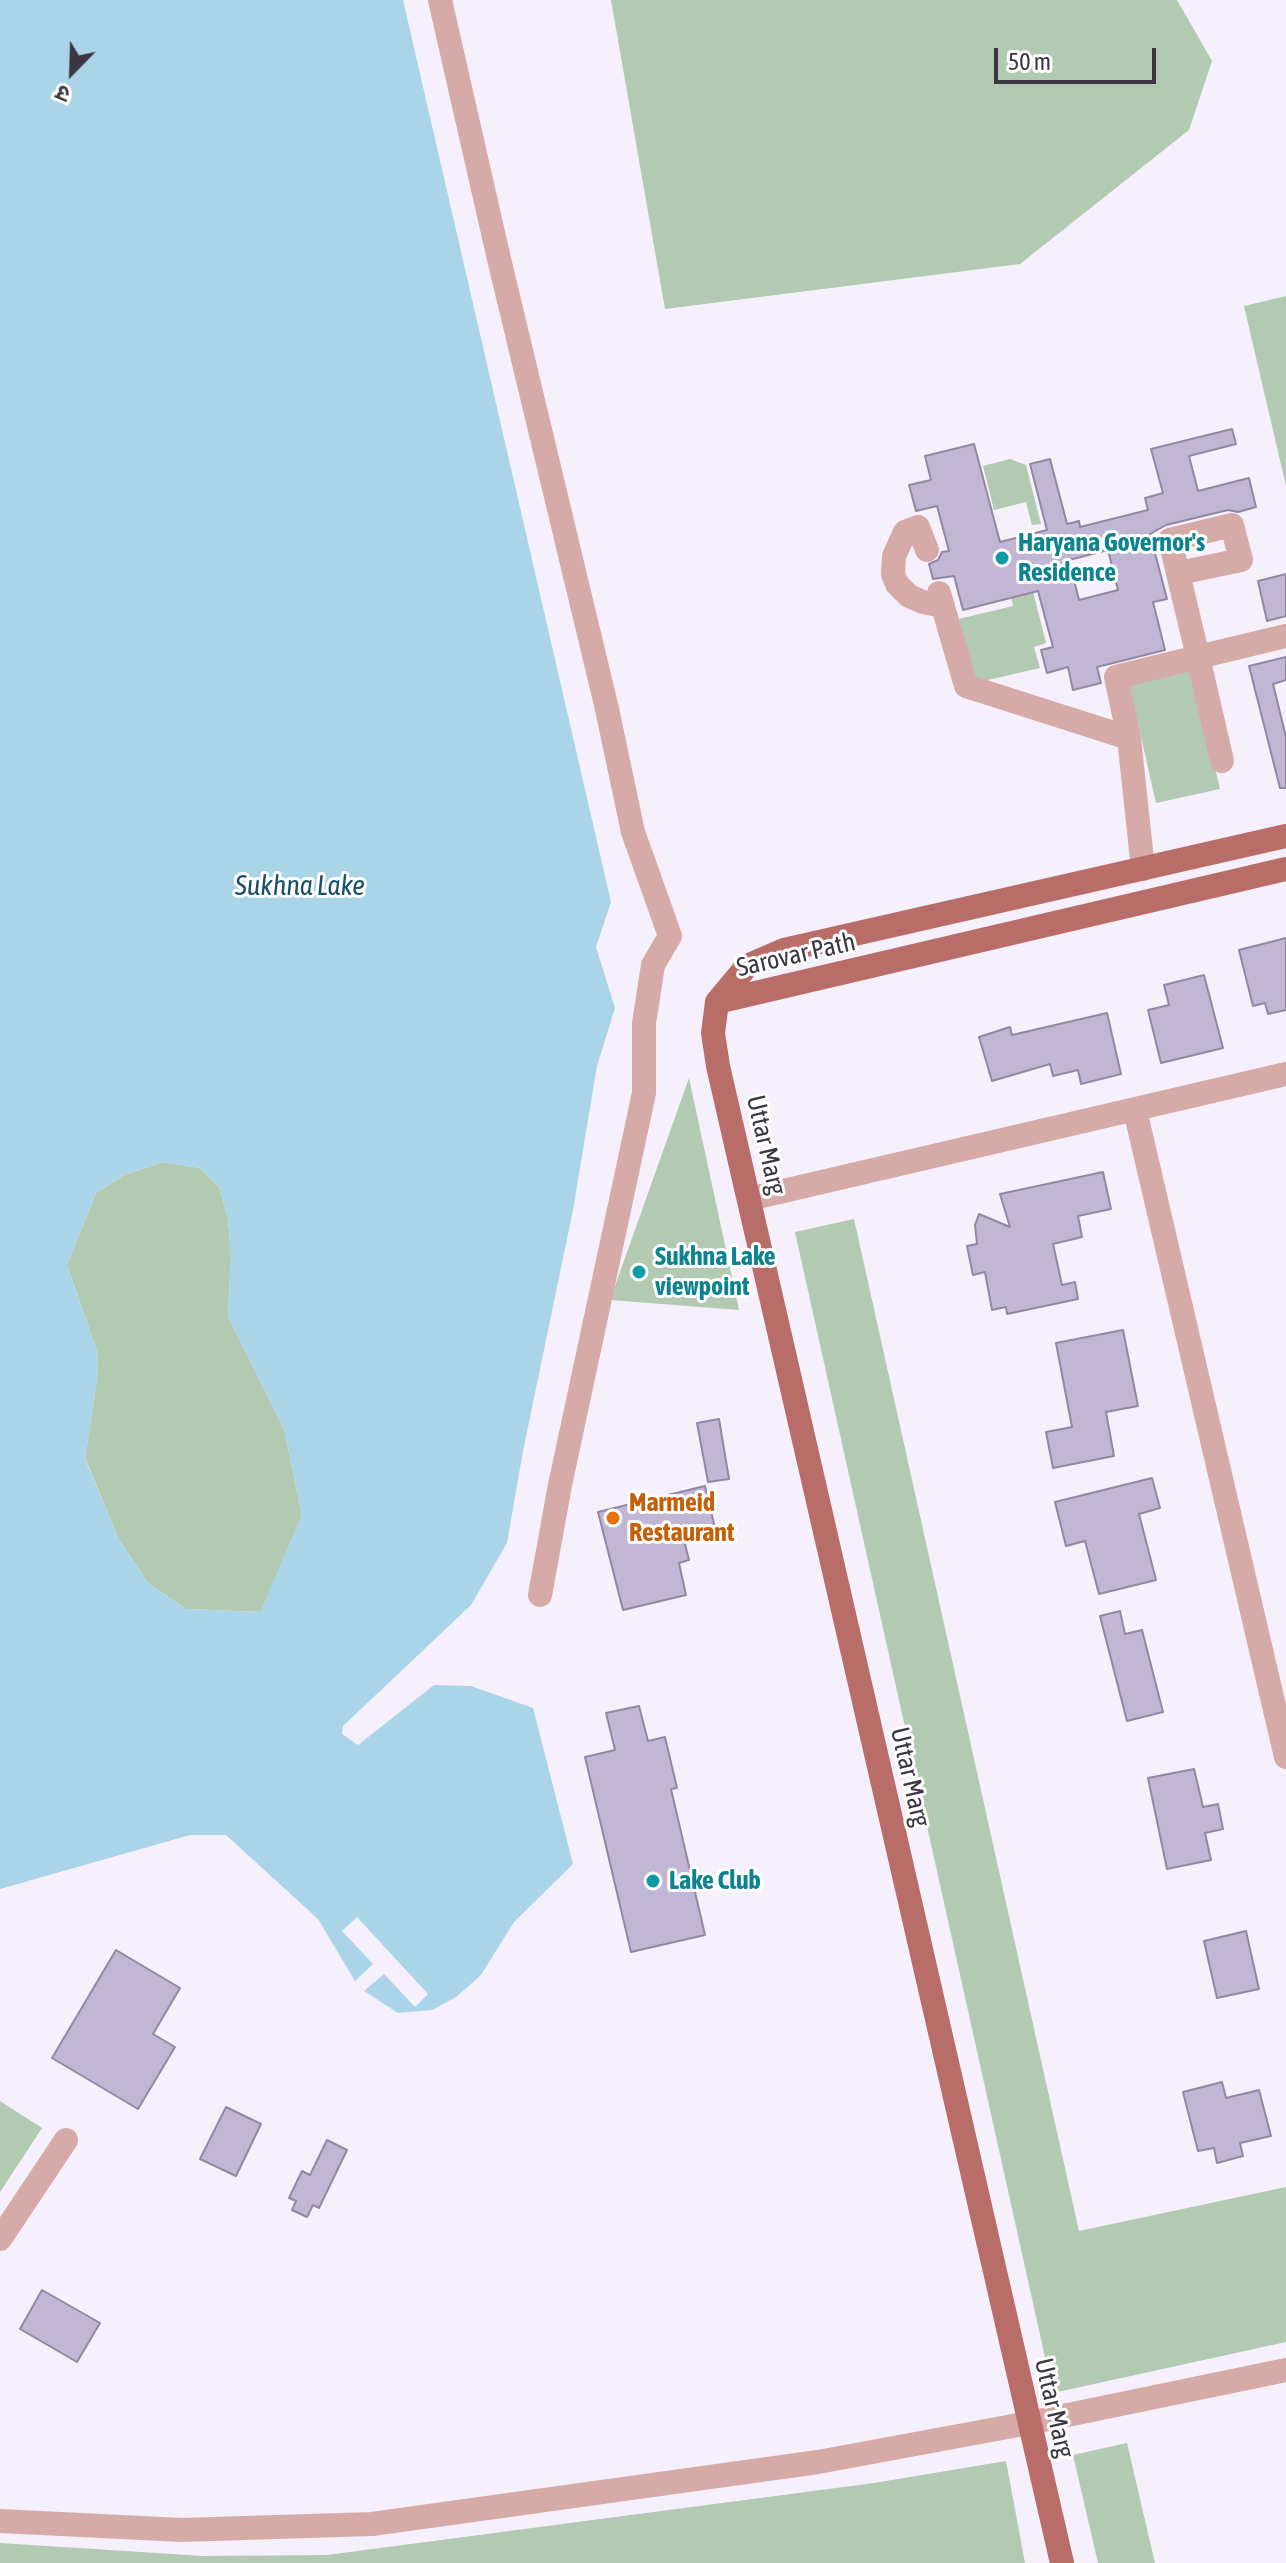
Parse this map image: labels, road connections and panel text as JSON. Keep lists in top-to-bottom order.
{
  "streets": {
    "main road": ["Sarovar Path", "Uttar Marg"]
  },
  "crossings": [
    ["Sarovar Path", "Uttar Marg"]
  ],
  "water": ["Sukhna Lake"],
  "places": [
    "Haryana Governor's Residence",
    "Sukhna Lake viewpoint",
    "Marmeid Restaurant",
    "Lake Club"
  ],
  "scale_bar": "50 m",
  "north": "bottom left"
}
